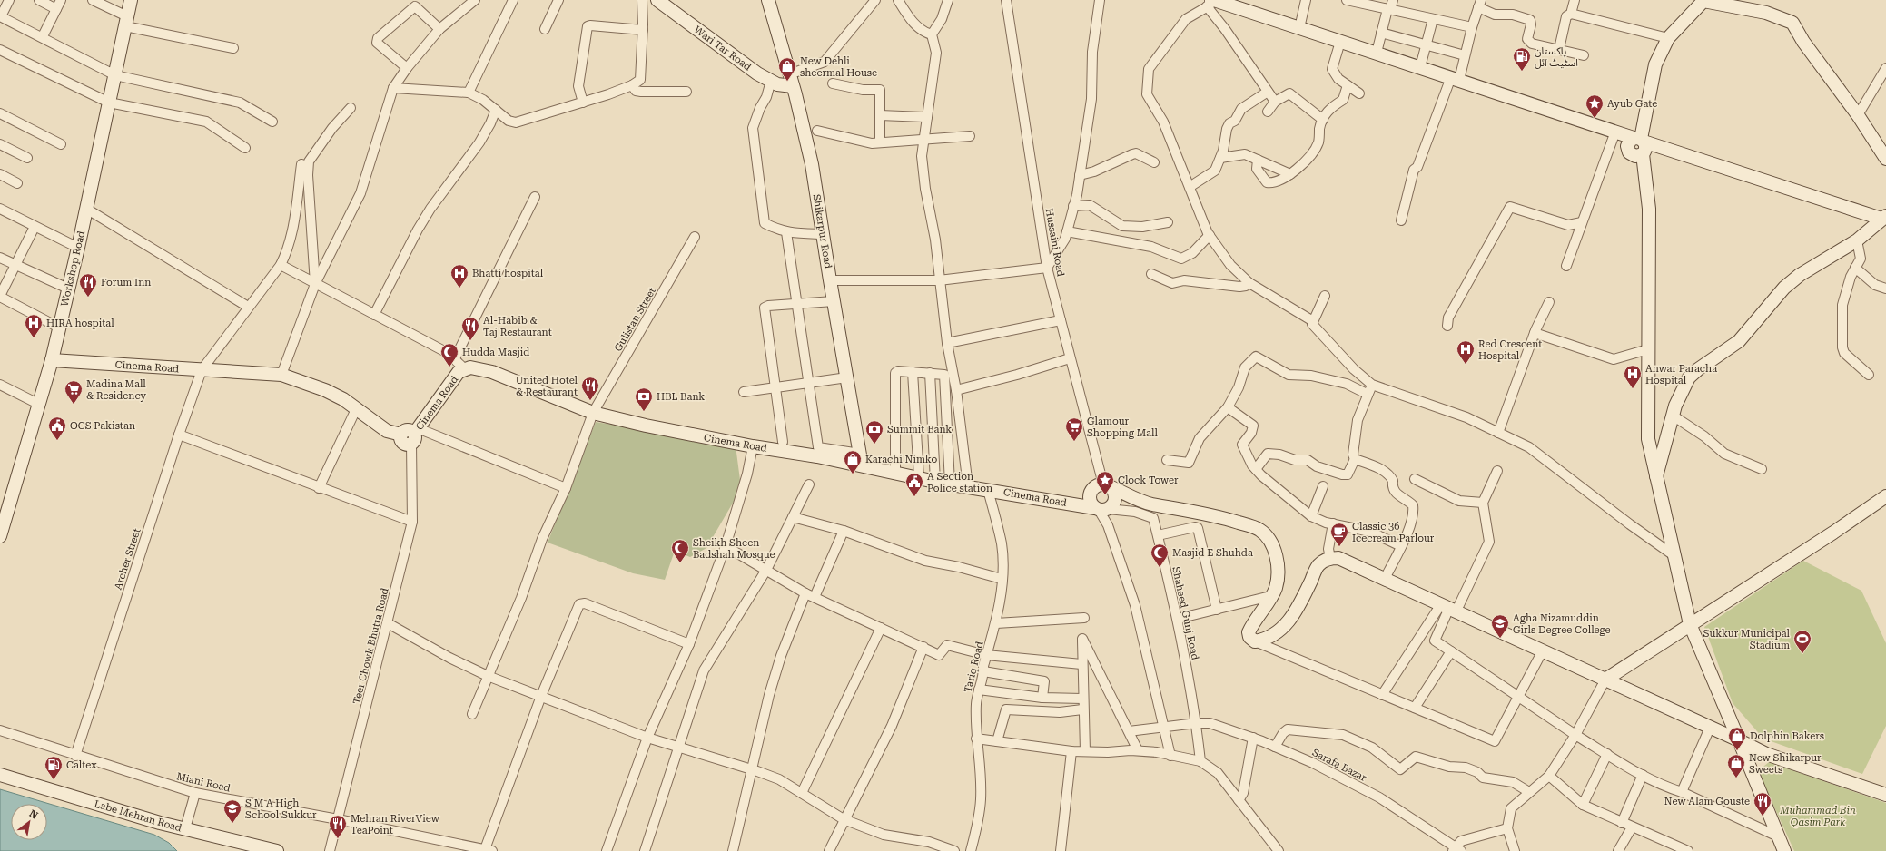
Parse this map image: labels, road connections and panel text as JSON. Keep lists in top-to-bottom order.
{
  "streets": {
    "street": [
      "Wari Tar Road",
      "Shikarpur Road",
      "Hussaini Road",
      "Workshop Road",
      "Gulistan Street",
      "Cinema Road",
      "Archer Street",
      "Shaheed Gunj Road",
      "Teer Chowk Bhutta Road",
      "Tariq Road",
      "Sarafa Bazar",
      "Miani Road",
      "Labe Mehran Road"
    ]
  },
  "crossings": [
    ["Wari Tar Road", "Shikarpur Road"],
    ["Shikarpur Road", "Cinema Road"],
    ["Hussaini Road", "Cinema Road"],
    ["Workshop Road", "Cinema Road"],
    ["Gulistan Street", "Cinema Road"],
    ["Cinema Road", "Archer Street"],
    ["Cinema Road", "Teer Chowk Bhutta Road"],
    ["Cinema Road", "Tariq Road"],
    ["Archer Street", "Miani Road"],
    ["Shaheed Gunj Road", "Sarafa Bazar"],
    ["Teer Chowk Bhutta Road", "Miani Road"]
  ],
  "parks": ["Muhammad Bin Qasim Park"],
  "places": {
    "fuel station": ["پاکستان اسٹیٹ آئل", "Caltex"],
    "shop": [
      "New Dehli sheermal House",
      "Karachi Nimko",
      "Dolphin Bakers",
      "New Shikarpur Sweets"
    ],
    "place": ["Ayub Gate", "Clock Tower"],
    "hospital": [
      "Bhatti hospital",
      "HIRA hospital",
      "Red Crescent Hospital",
      "Anwar Paracha Hospital"
    ],
    "restaurant": [
      "Forum Inn",
      "Al-Habib & Taj Restaurant",
      "United Hotel & Restaurant",
      "New Alam Gouste",
      "Mehran RiverView TeaPoint"
    ],
    "mosque": ["Hudda Masjid", "Sheikh Sheen Badshah Mosque", "Masjid E Shuhda"],
    "supermarket": ["Madina Mall & Residency", "Glamour Shopping Mall"],
    "bank": ["HBL Bank", "Summit Bank"],
    "public building": ["OCS Pakistan", "A Section Police station"],
    "cafe": ["Classic 36 Icecream Parlour"],
    "school or university": ["Agha Nizamuddin Girls Degree College", "S M A High School Sukkur"],
    "sports": ["Sukkur Municipal Stadium"]
  },
  "north": "top right"
}
